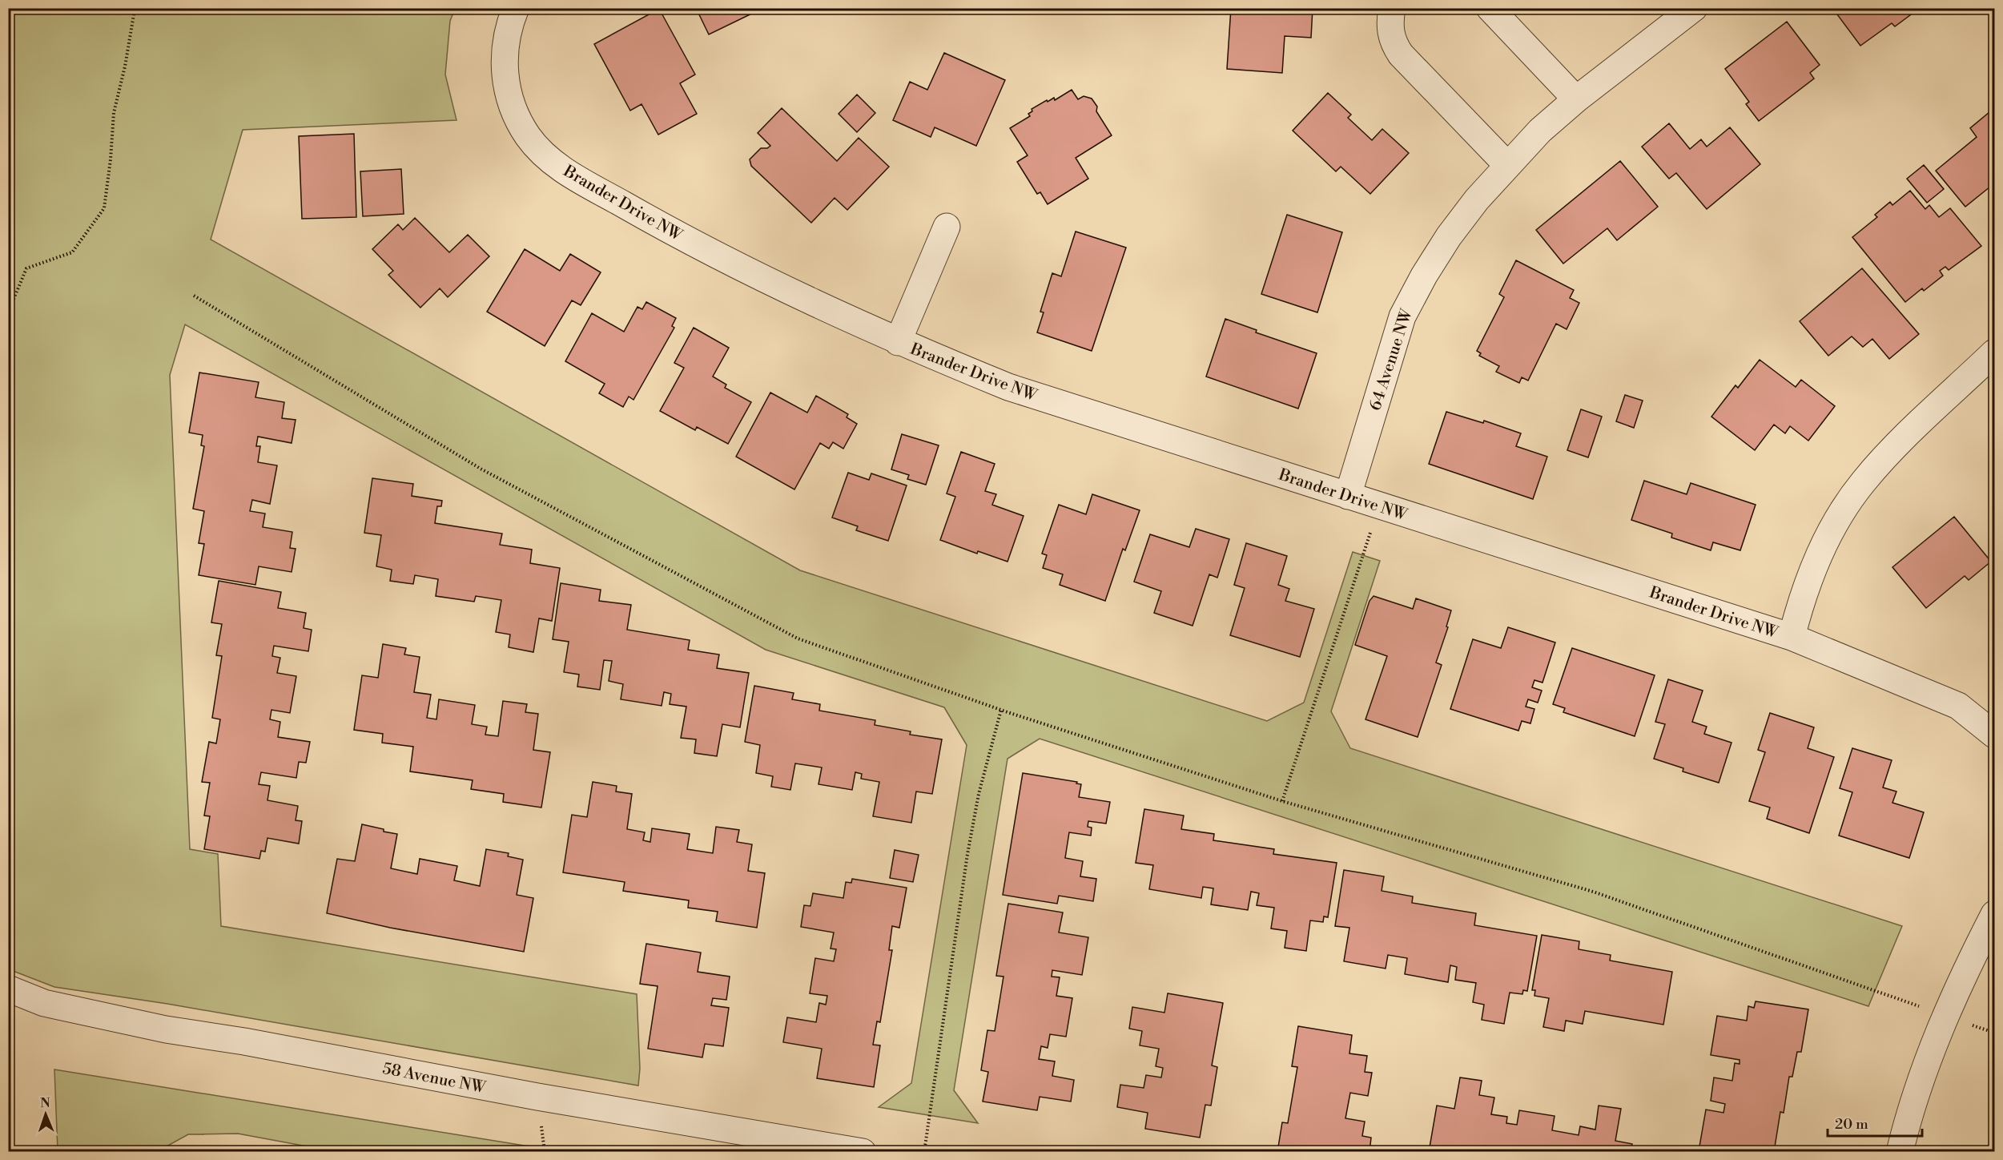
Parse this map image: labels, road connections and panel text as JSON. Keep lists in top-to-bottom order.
{
  "streets": {
    "street": ["Brander Drive NW", "64 Avenue NW", "58 Avenue NW"]
  },
  "crossings": [
    ["Brander Drive NW", "64 Avenue NW"]
  ],
  "scale_bar": "20 m",
  "north": "top"
}
